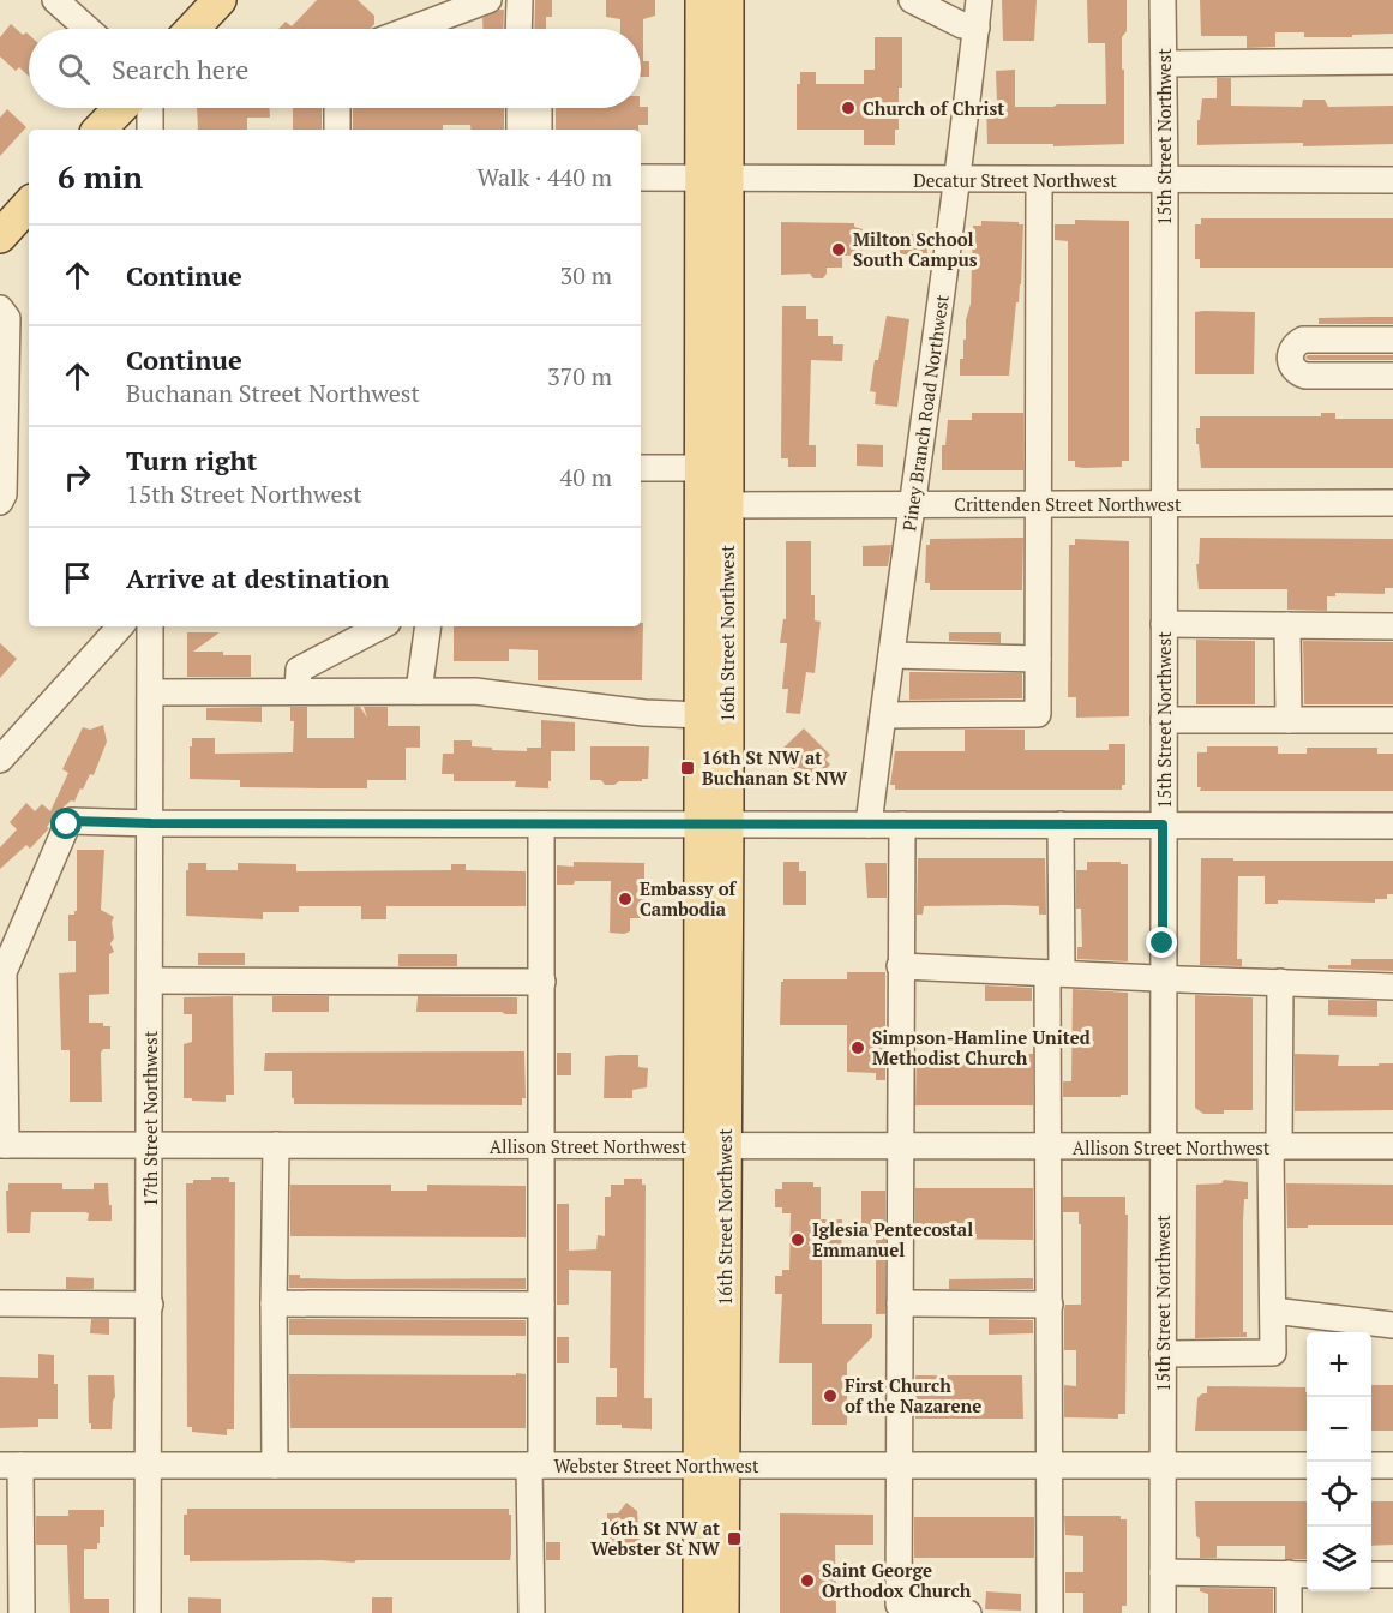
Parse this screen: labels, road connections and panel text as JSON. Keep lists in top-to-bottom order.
{
  "streets": {
    "main road": ["16th Street Northwest"],
    "street": [
      "15th Street Northwest",
      "Decatur Street Northwest",
      "Piney Branch Road Northwest",
      "Crittenden Street Northwest",
      "17th Street Northwest",
      "Allison Street Northwest",
      "Webster Street Northwest"
    ]
  },
  "crossings": [
    ["15th Street Northwest", "Decatur Street Northwest"],
    ["15th Street Northwest", "Crittenden Street Northwest"],
    ["15th Street Northwest", "Allison Street Northwest"],
    ["15th Street Northwest", "Webster Street Northwest"],
    ["Decatur Street Northwest", "Piney Branch Road Northwest"],
    ["Decatur Street Northwest", "16th Street Northwest"],
    ["Piney Branch Road Northwest", "Crittenden Street Northwest"],
    ["Crittenden Street Northwest", "16th Street Northwest"],
    ["16th Street Northwest", "Allison Street Northwest"],
    ["16th Street Northwest", "Webster Street Northwest"],
    ["17th Street Northwest", "Allison Street Northwest"],
    ["17th Street Northwest", "Webster Street Northwest"]
  ],
  "places": {
    "other": [
      "Church of Christ",
      "Milton School South Campus",
      "Embassy of Cambodia",
      "Simpson-Hamline United Methodist Church",
      "Iglesia Pentecostal Emmanuel",
      "First Church of the Nazarene",
      "Saint George Orthodox Church"
    ],
    "transit": ["16th St NW at Buchanan St NW", "16th St NW at Webster St NW"]
  },
  "page": {
    "search": "Search here",
    "heading": ["6 min", "Walk · 440 m"],
    "list": [
      ["Continue", "30 m"],
      ["Continue", "Buchanan Street Northwest", "370 m"],
      ["Turn right", "15th Street Northwest", "40 m"],
      "Arrive at destination"
    ],
    "map_buttons": ["+", "−"]
  }
}
